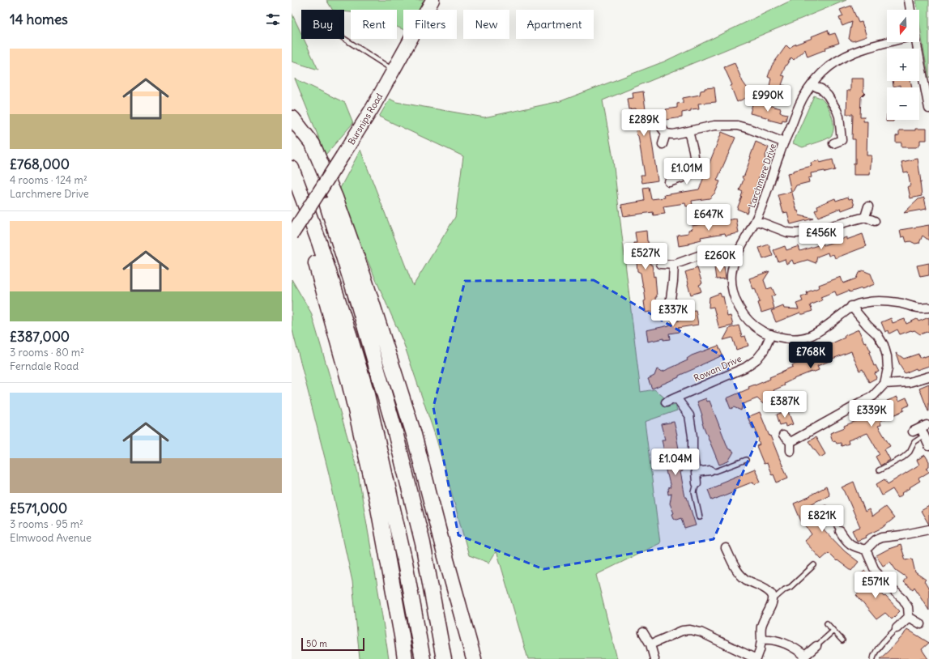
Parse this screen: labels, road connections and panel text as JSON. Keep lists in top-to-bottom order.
{
  "streets": {
    "main road": ["Bursnips Road"],
    "street": ["Larchmere Drive", "Rowan Drive"]
  },
  "crossings": [
    ["Larchmere Drive", "Rowan Drive"]
  ],
  "scale_bar": "50 m",
  "north": "bottom",
  "page": {
    "heading": "14 homes",
    "map_buttons": ["+", "−"],
    "chip": [
      "Buy",
      "Rent",
      "Filters",
      "New",
      "Apartment"
    ],
    "list": [
      {
        "name": "£768,000",
        "note": "4 rooms · 124 m² · Larchmere Drive"
      },
      {
        "name": "£387,000",
        "note": "3 rooms · 80 m² · Ferndale Road"
      },
      {
        "name": "£571,000",
        "note": "3 rooms · 95 m² · Elmwood Avenue"
      }
    ],
    "price": [
      "£990K",
      "£289K",
      "£1.01M",
      "£647K",
      "£456K",
      "£527K",
      "£260K",
      "£337K",
      "£768K",
      "£387K",
      "£339K",
      "£1.04M",
      "£821K",
      "£571K"
    ],
    "scale": "50 m"
  }
}
